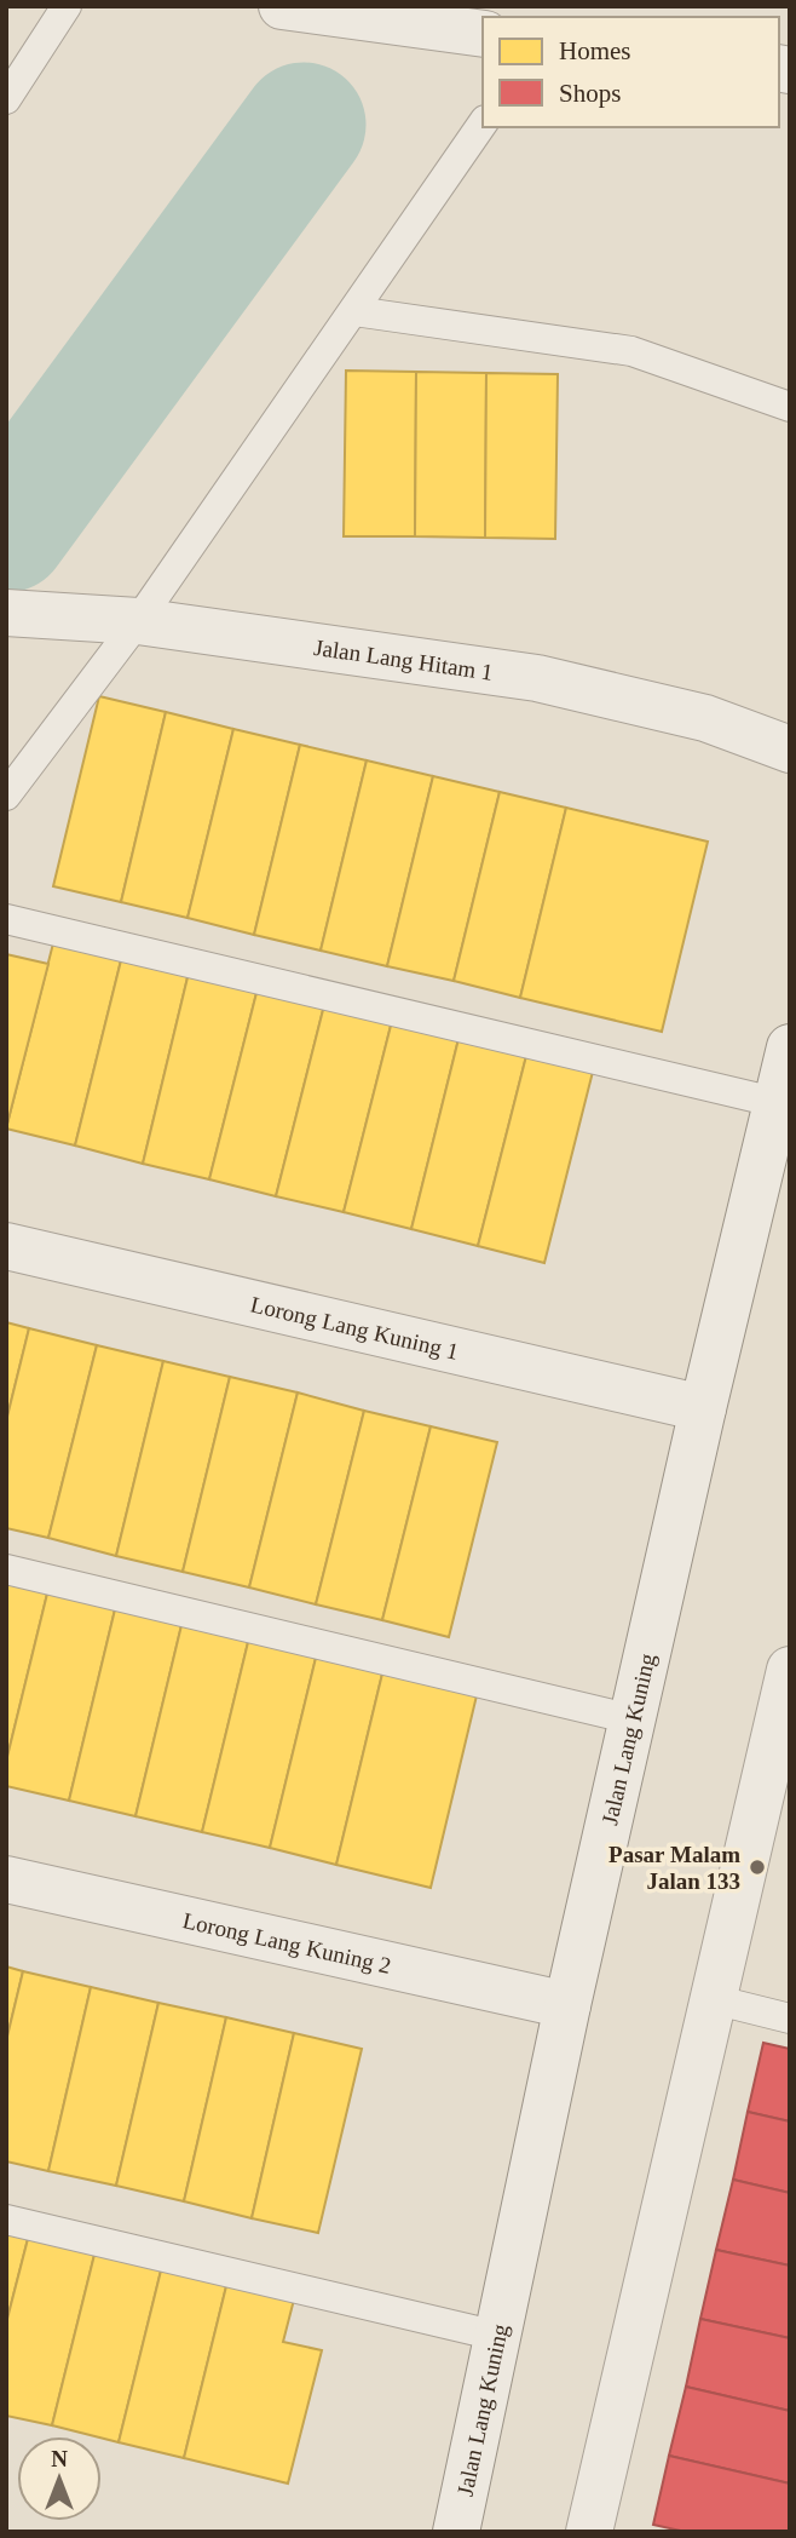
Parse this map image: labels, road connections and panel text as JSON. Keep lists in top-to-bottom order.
{
  "streets": {
    "street": [
      "Jalan Lang Hitam 1",
      "Lorong Lang Kuning 1",
      "Jalan Lang Kuning",
      "Lorong Lang Kuning 2"
    ]
  },
  "crossings": [
    ["Lorong Lang Kuning 1", "Jalan Lang Kuning"],
    ["Jalan Lang Kuning", "Lorong Lang Kuning 2"]
  ],
  "places": ["Pasar Malam Jalan 133"],
  "legend": ["Homes", "Shops"],
  "north": "top"
}
